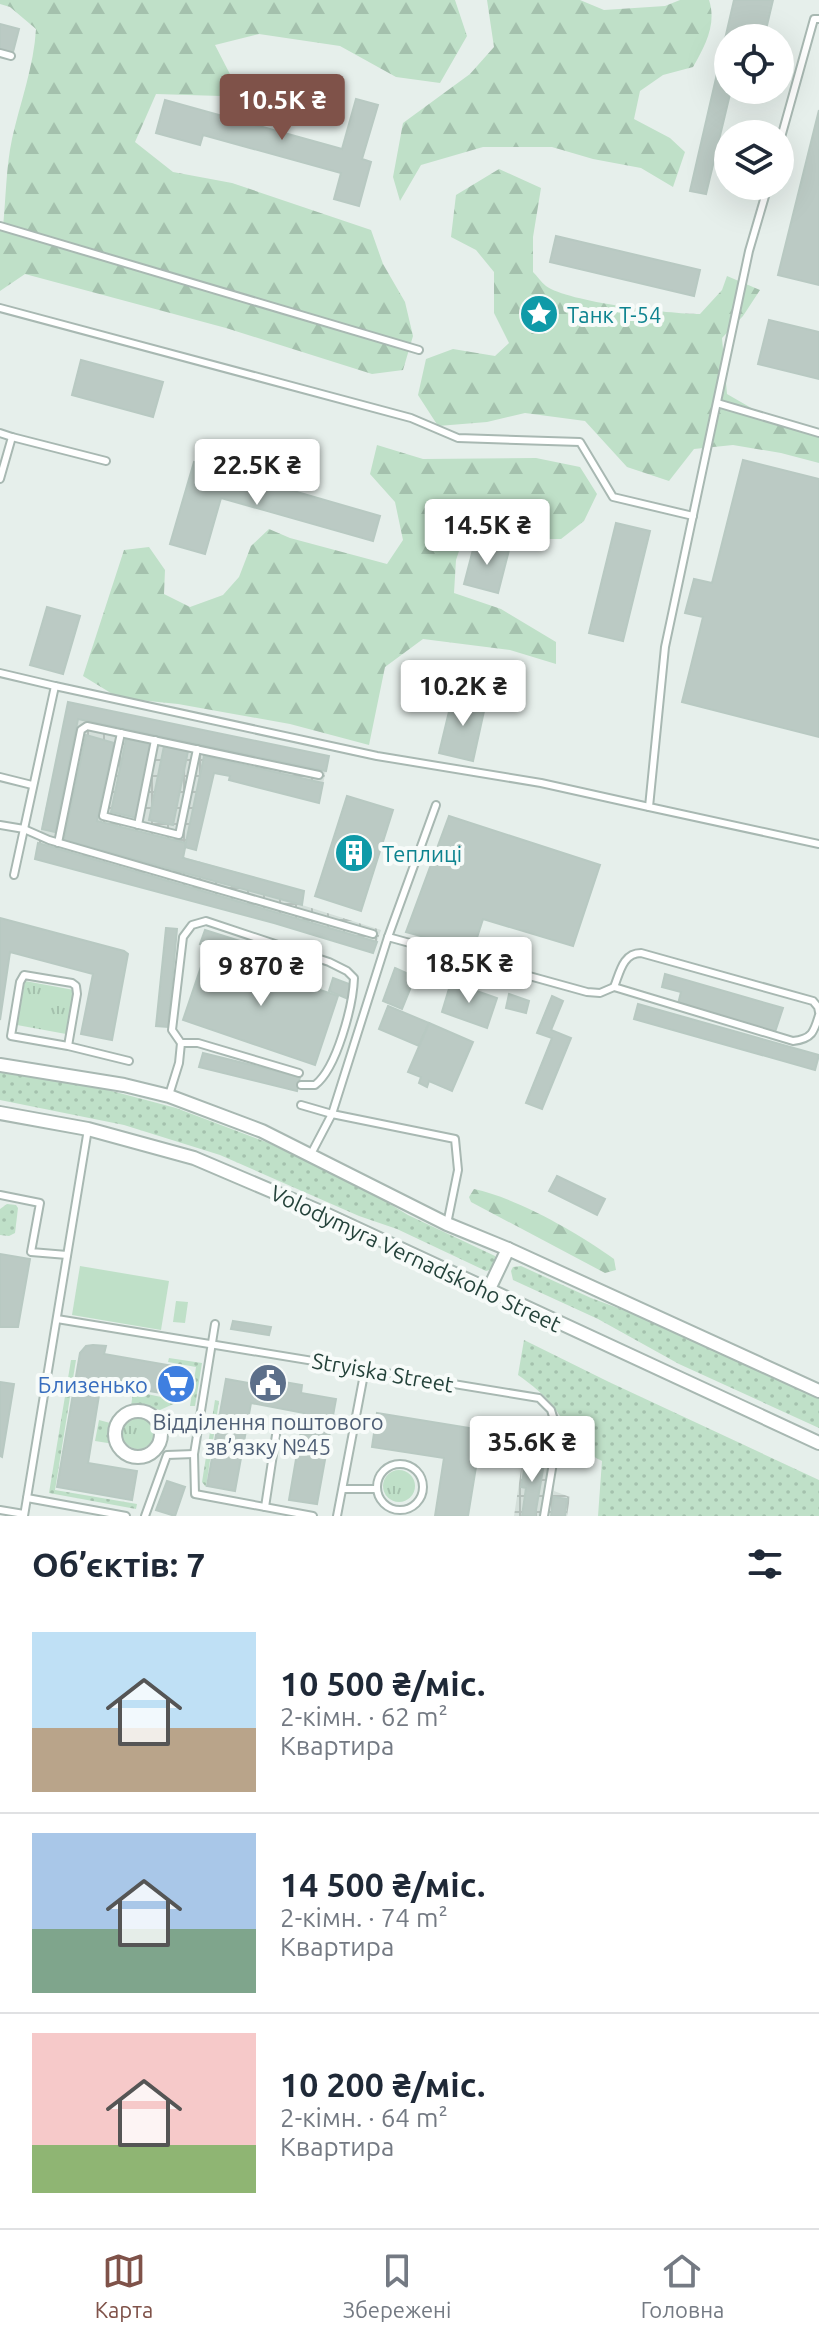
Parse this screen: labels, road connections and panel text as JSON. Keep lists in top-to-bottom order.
{
  "streets": {
    "street": ["Volodymyra Vernadskoho Street"],
    "lane": ["Stryiska Street"]
  },
  "places": {
    "place": ["Танк Т-54"],
    "building": ["Теплиці"],
    "public building": ["Відділення поштового зв’язку №45"],
    "supermarket": ["Близенько"]
  },
  "page": {
    "price": [
      "10.5K ₴",
      "22.5K ₴",
      "14.5K ₴",
      "10.2K ₴",
      "18.5K ₴",
      "9 870 ₴",
      "35.6K ₴"
    ],
    "heading": "Об’єктів: 7",
    "list": [
      {
        "name": "10 500 ₴/міс.",
        "note": "2-кімн. · 62 m² · Квартира"
      },
      {
        "name": "14 500 ₴/міс.",
        "note": "2-кімн. · 74 m² · Квартира"
      },
      {
        "name": "10 200 ₴/міс.",
        "note": "2-кімн. · 64 m² · Квартира"
      }
    ],
    "tabs": ["Карта", "Збережені", "Головна"]
  }
}
